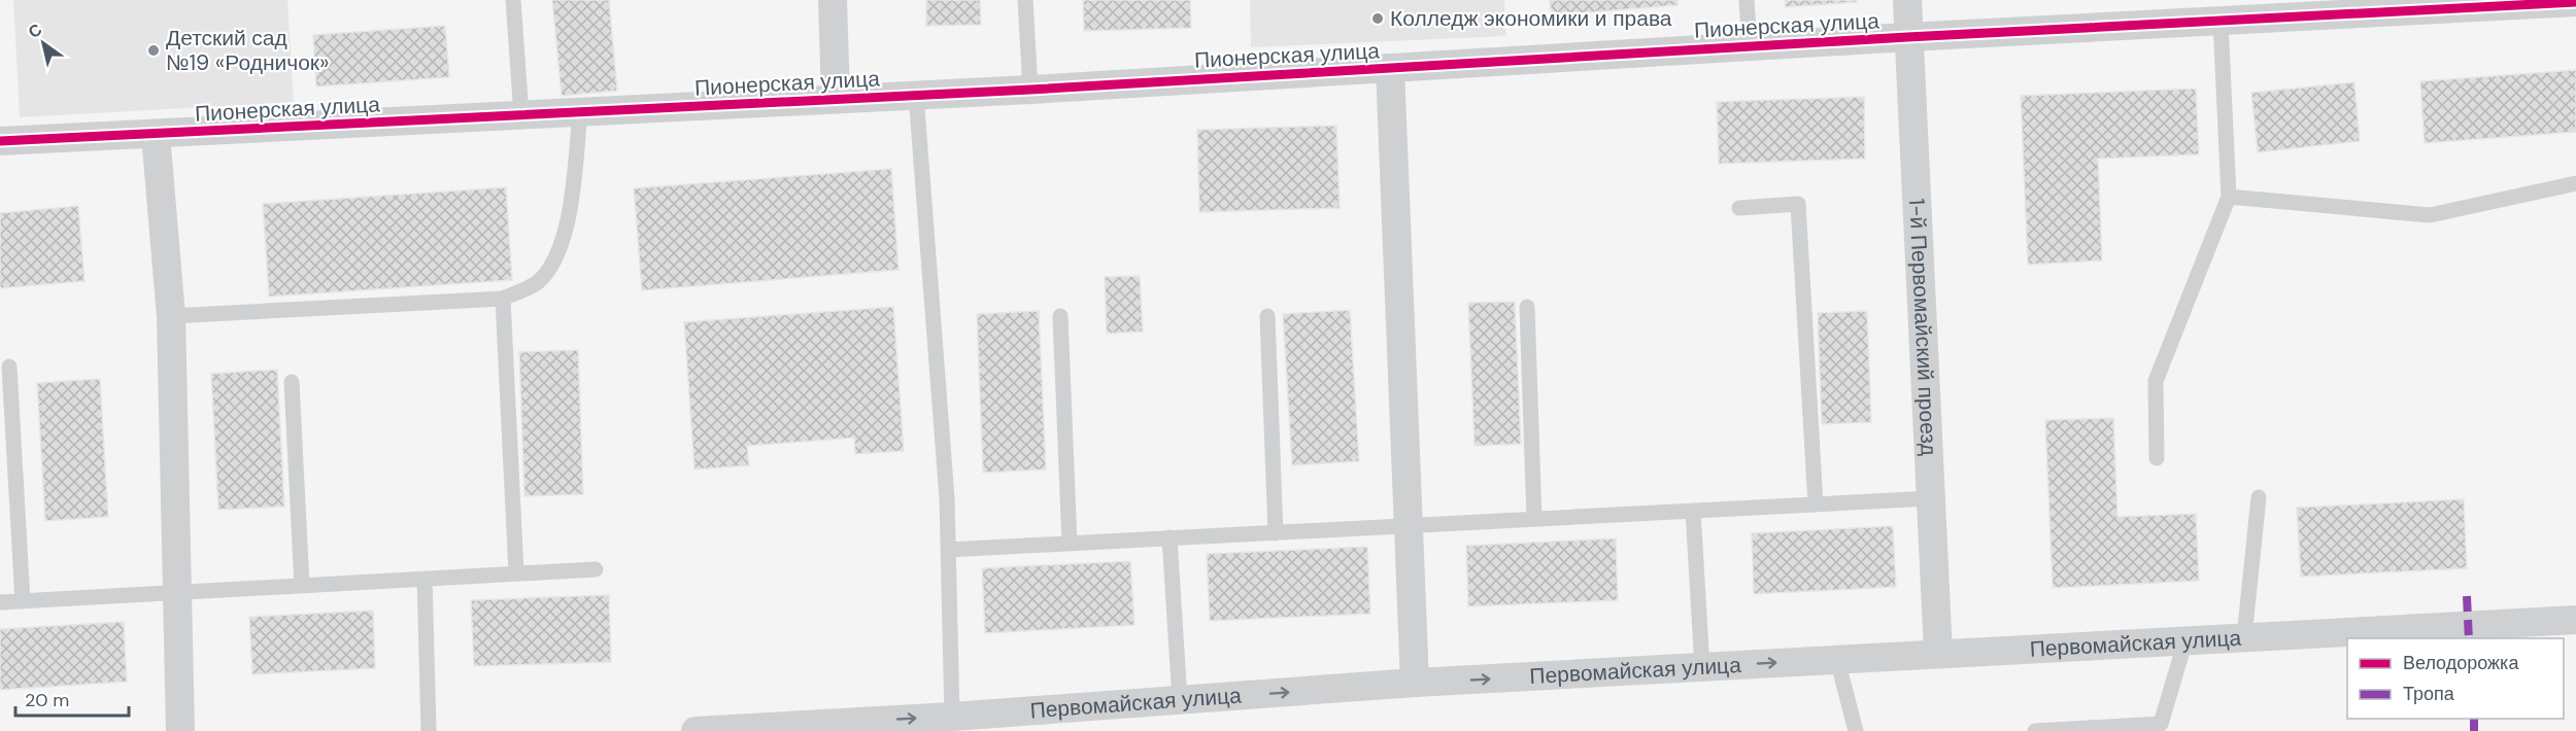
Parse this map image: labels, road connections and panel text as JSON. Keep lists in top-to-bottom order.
{
  "streets": {
    "street": ["Пионерская улица", "1-й Первомайский проезд", "Первомайская улица"]
  },
  "crossings": [
    ["Пионерская улица", "1-й Первомайский проезд"],
    ["1-й Первомайский проезд", "Первомайская улица"]
  ],
  "one_way": ["Первомайская улица"],
  "places": ["Колледж экономики и права", "Детский сад №19 «Родничок»"],
  "legend": ["Велодорожка", "Тропа"],
  "scale_bar": "20 m",
  "north": "top left"
}
